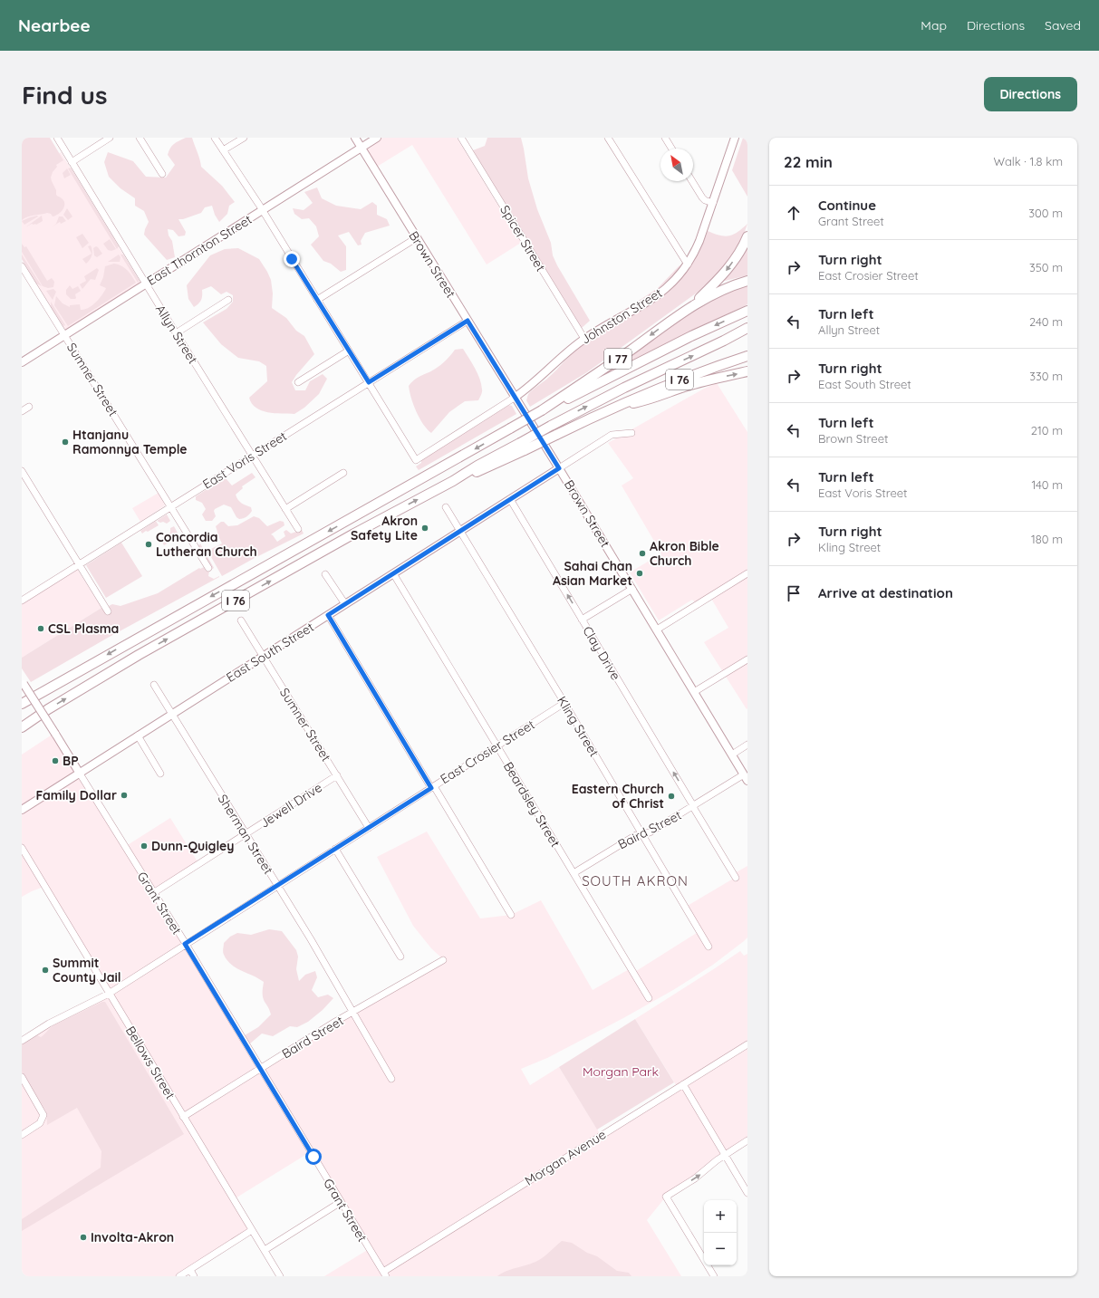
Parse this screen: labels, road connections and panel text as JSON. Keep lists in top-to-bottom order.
{
  "streets": {
    "highway": ["I 77", "I 76"],
    "main road": [
      "East Thornton Street",
      "Brown Street",
      "Johnston Street",
      "East South Street",
      "Grant Street"
    ],
    "street": [
      "Spicer Street",
      "Allyn Street",
      "Sumner Street",
      "East Voris Street",
      "Clay Drive",
      "Kling Street",
      "East Crosier Street",
      "Beardsley Street",
      "Jewell Drive",
      "Baird Street",
      "Sherman Street",
      "Bellows Street",
      "Morgan Avenue"
    ]
  },
  "crossings": [
    ["Spicer Street", "Johnston Street"],
    ["East Thornton Street", "Brown Street"],
    ["East Thornton Street", "Allyn Street"],
    ["East Thornton Street", "Sumner Street"],
    ["Brown Street", "Johnston Street"],
    ["Brown Street", "East Voris Street"],
    ["Brown Street", "East South Street"],
    ["Brown Street", "Baird Street"],
    ["Allyn Street", "East Voris Street"],
    ["I 77", "I 76"],
    ["Sumner Street", "East Voris Street"],
    ["Sumner Street", "East South Street"],
    ["Sumner Street", "East Crosier Street"],
    ["Sumner Street", "Jewell Drive"],
    ["East South Street", "Clay Drive"],
    ["East South Street", "Kling Street"],
    ["East South Street", "Beardsley Street"],
    ["East South Street", "Sherman Street"],
    ["East South Street", "Grant Street"],
    ["Clay Drive", "Baird Street"],
    ["Kling Street", "East Crosier Street"],
    ["Kling Street", "Baird Street"],
    ["East Crosier Street", "Beardsley Street"],
    ["East Crosier Street", "Sherman Street"],
    ["East Crosier Street", "Grant Street"],
    ["East Crosier Street", "Bellows Street"],
    ["Beardsley Street", "Baird Street"],
    ["Jewell Drive", "Sherman Street"],
    ["Jewell Drive", "Grant Street"],
    ["Baird Street", "Sherman Street"],
    ["Baird Street", "Grant Street"],
    ["Baird Street", "Bellows Street"],
    ["Grant Street", "Morgan Avenue"]
  ],
  "one_way": ["Clay Drive"],
  "districts": ["SOUTH AKRON"],
  "parks": ["Morgan Park"],
  "places": [
    "Htanjanu Ramonnya Temple",
    "Akron Safety Lite",
    "Concordia Lutheran Church",
    "Akron Bible Church",
    "Sahai Chan Asian Market",
    "CSL Plasma",
    "BP",
    "Family Dollar",
    "Eastern Church of Christ",
    "Dunn-Quigley",
    "Summit County Jail",
    "Involta-Akron"
  ],
  "north": "top left",
  "page": {
    "header": "Nearbee",
    "nav": ["Map", "Directions", "Saved"],
    "buttons": "Directions",
    "title": "Find us",
    "heading": ["22 min", "Walk · 1.8 km"],
    "list": [
      ["Continue", "Grant Street", "300 m"],
      ["Turn right", "East Crosier Street", "350 m"],
      ["Turn left", "Allyn Street", "240 m"],
      ["Turn right", "East South Street", "330 m"],
      ["Turn left", "Brown Street", "210 m"],
      ["Turn left", "East Voris Street", "140 m"],
      ["Turn right", "Kling Street", "180 m"],
      "Arrive at destination"
    ],
    "map_buttons": ["+", "−"]
  }
}
